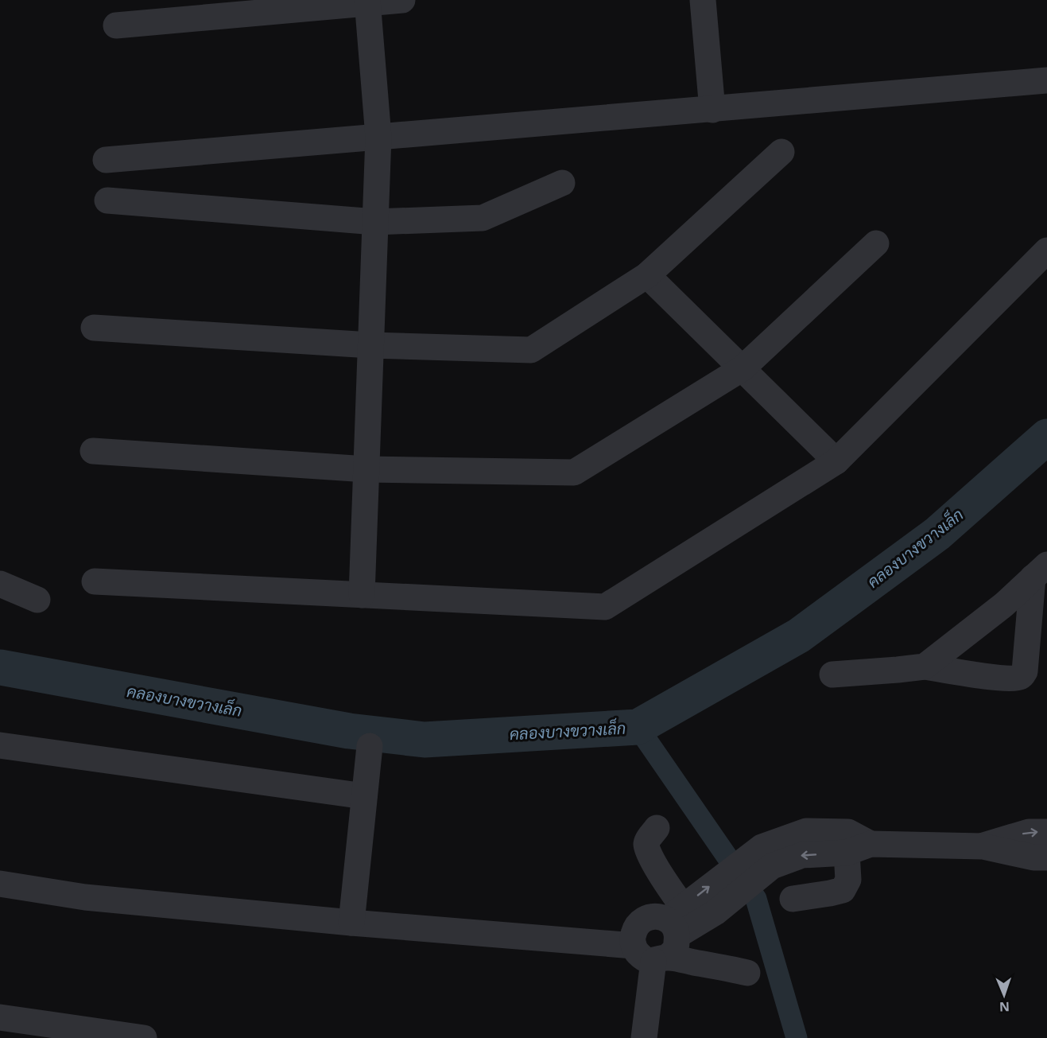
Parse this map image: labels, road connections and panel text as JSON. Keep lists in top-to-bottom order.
{
  "water": ["คลองบางขวางเล็ก"],
  "north": "bottom"
}
